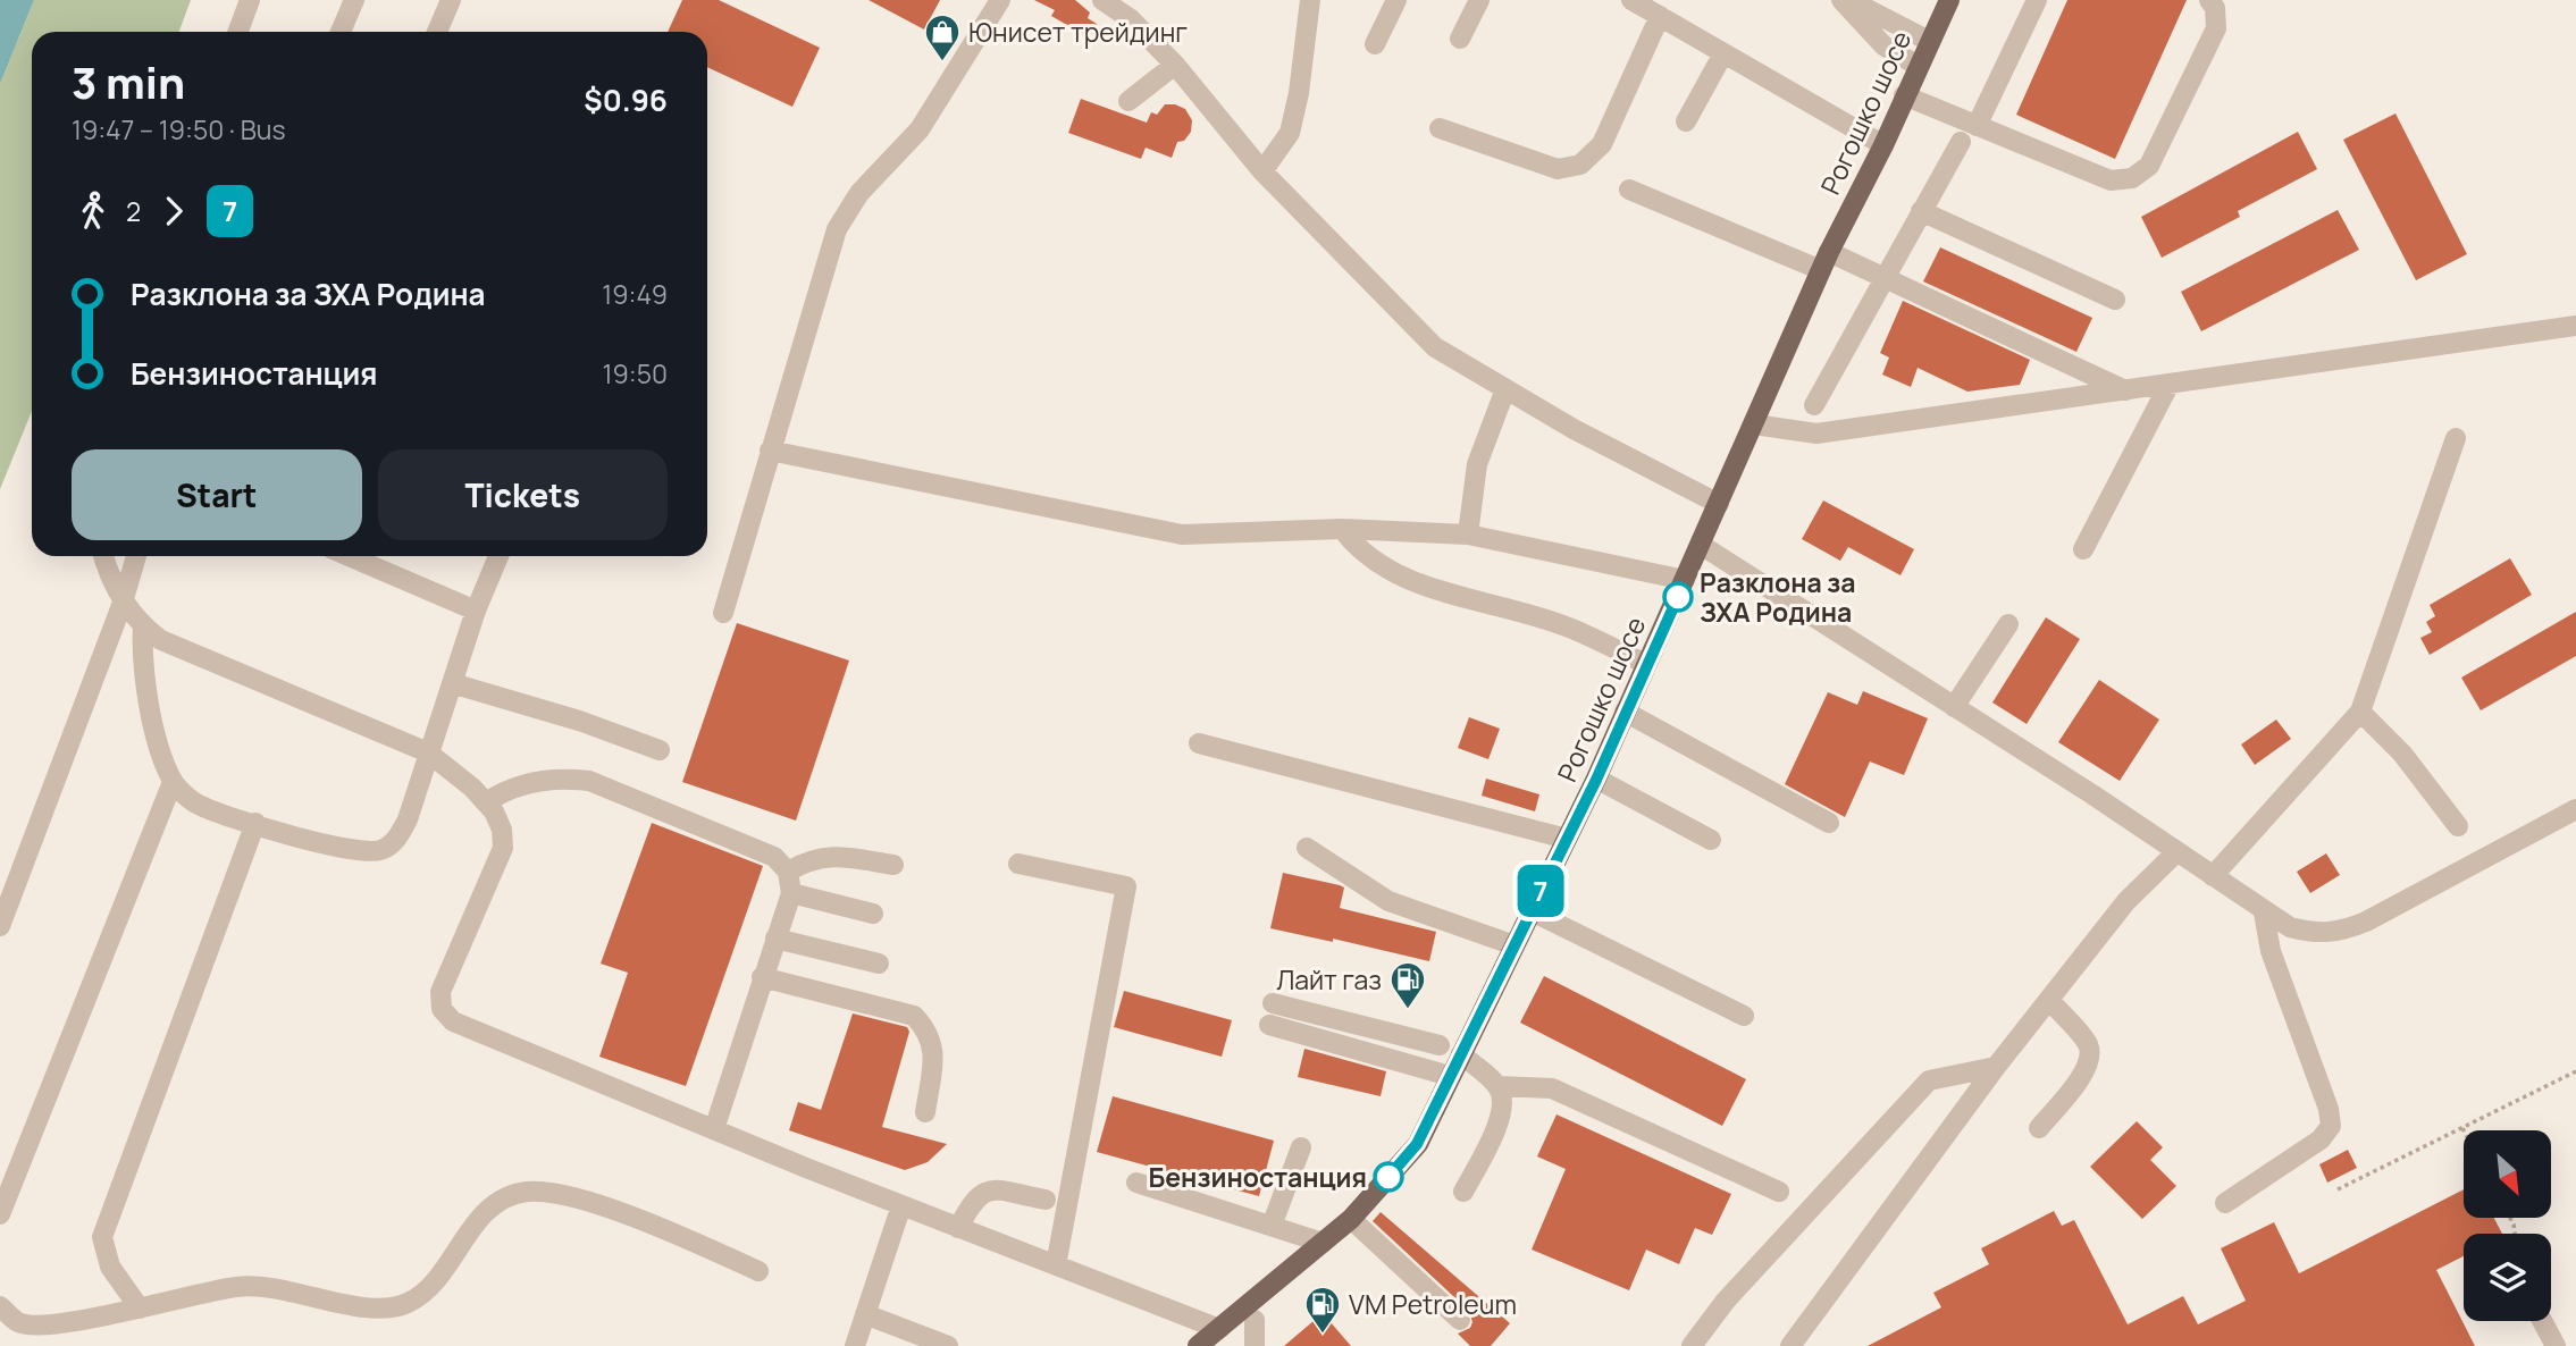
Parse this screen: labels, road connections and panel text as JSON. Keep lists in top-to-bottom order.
{
  "streets": {
    "main road": ["Рогошко шосе"]
  },
  "places": {
    "shop": ["Юнисет трейдинг"],
    "other": ["Разклона за ЗХА Родина", "Бензиностанция"],
    "fuel station": ["Лайт газ", "VM Petroleum"]
  },
  "lines": ["bus line 7"],
  "north": "bottom right",
  "page": {
    "on_map": "7",
    "heading": ["3 min", "19:47 – 19:50 · Bus", "$0.96"],
    "legs": ["2", "7"],
    "list": [
      {
        "name": "Разклона за ЗХА Родина",
        "value": "19:49"
      },
      {
        "name": "Бензиностанция",
        "value": "19:50"
      }
    ],
    "buttons": ["Start", "Tickets"]
  }
}
